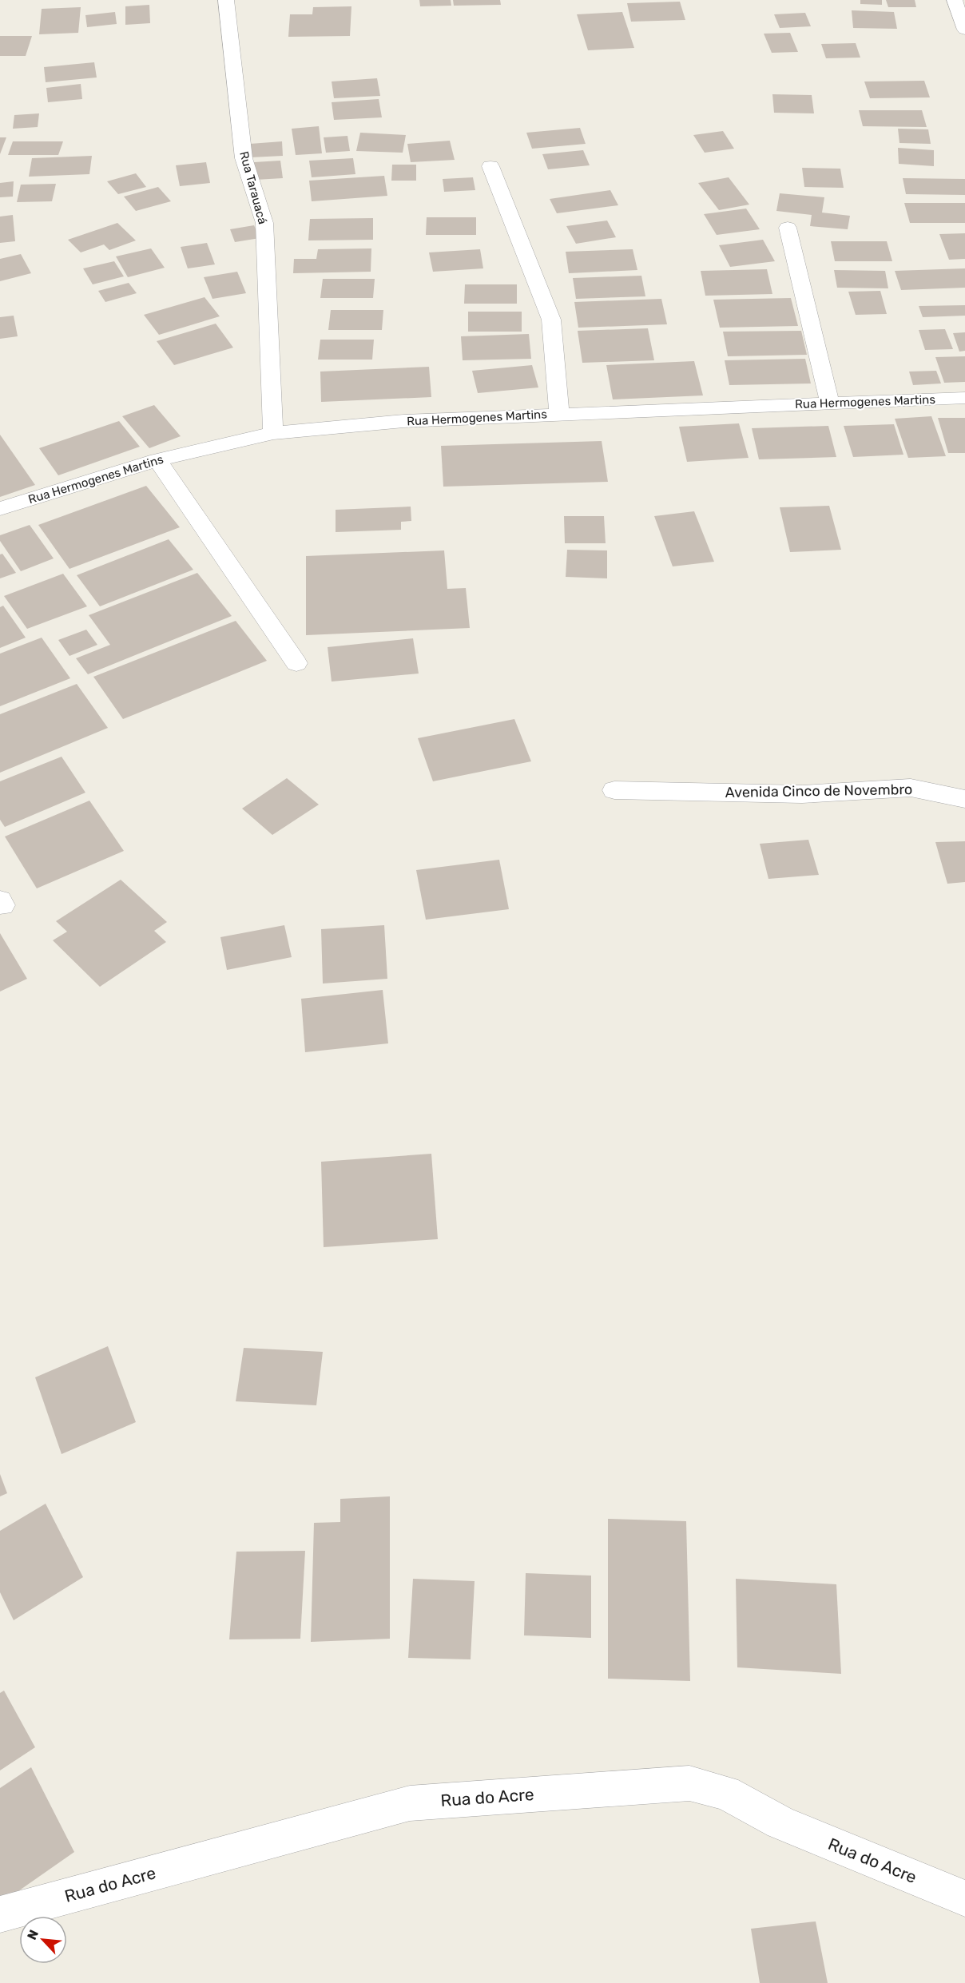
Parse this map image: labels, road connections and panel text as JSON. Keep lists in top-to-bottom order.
{
  "streets": {
    "street": [
      "Rua Tarauacá",
      "Rua Hermogenes Martins",
      "Avenida Cinco de Novembro",
      "Rua do Acre"
    ]
  },
  "crossings": [
    ["Rua Tarauacá", "Rua Hermogenes Martins"]
  ],
  "north": "top left"
}
